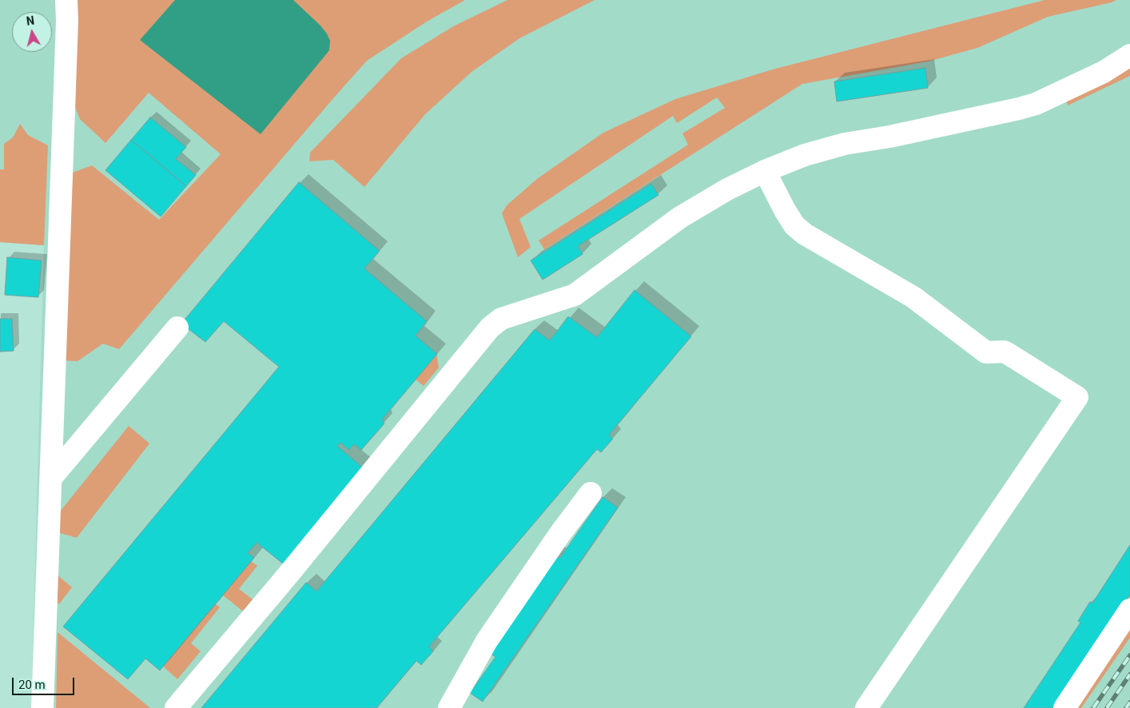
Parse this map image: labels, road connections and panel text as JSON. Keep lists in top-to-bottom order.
{
  "scale_bar": "20 m",
  "north": "top"
}
